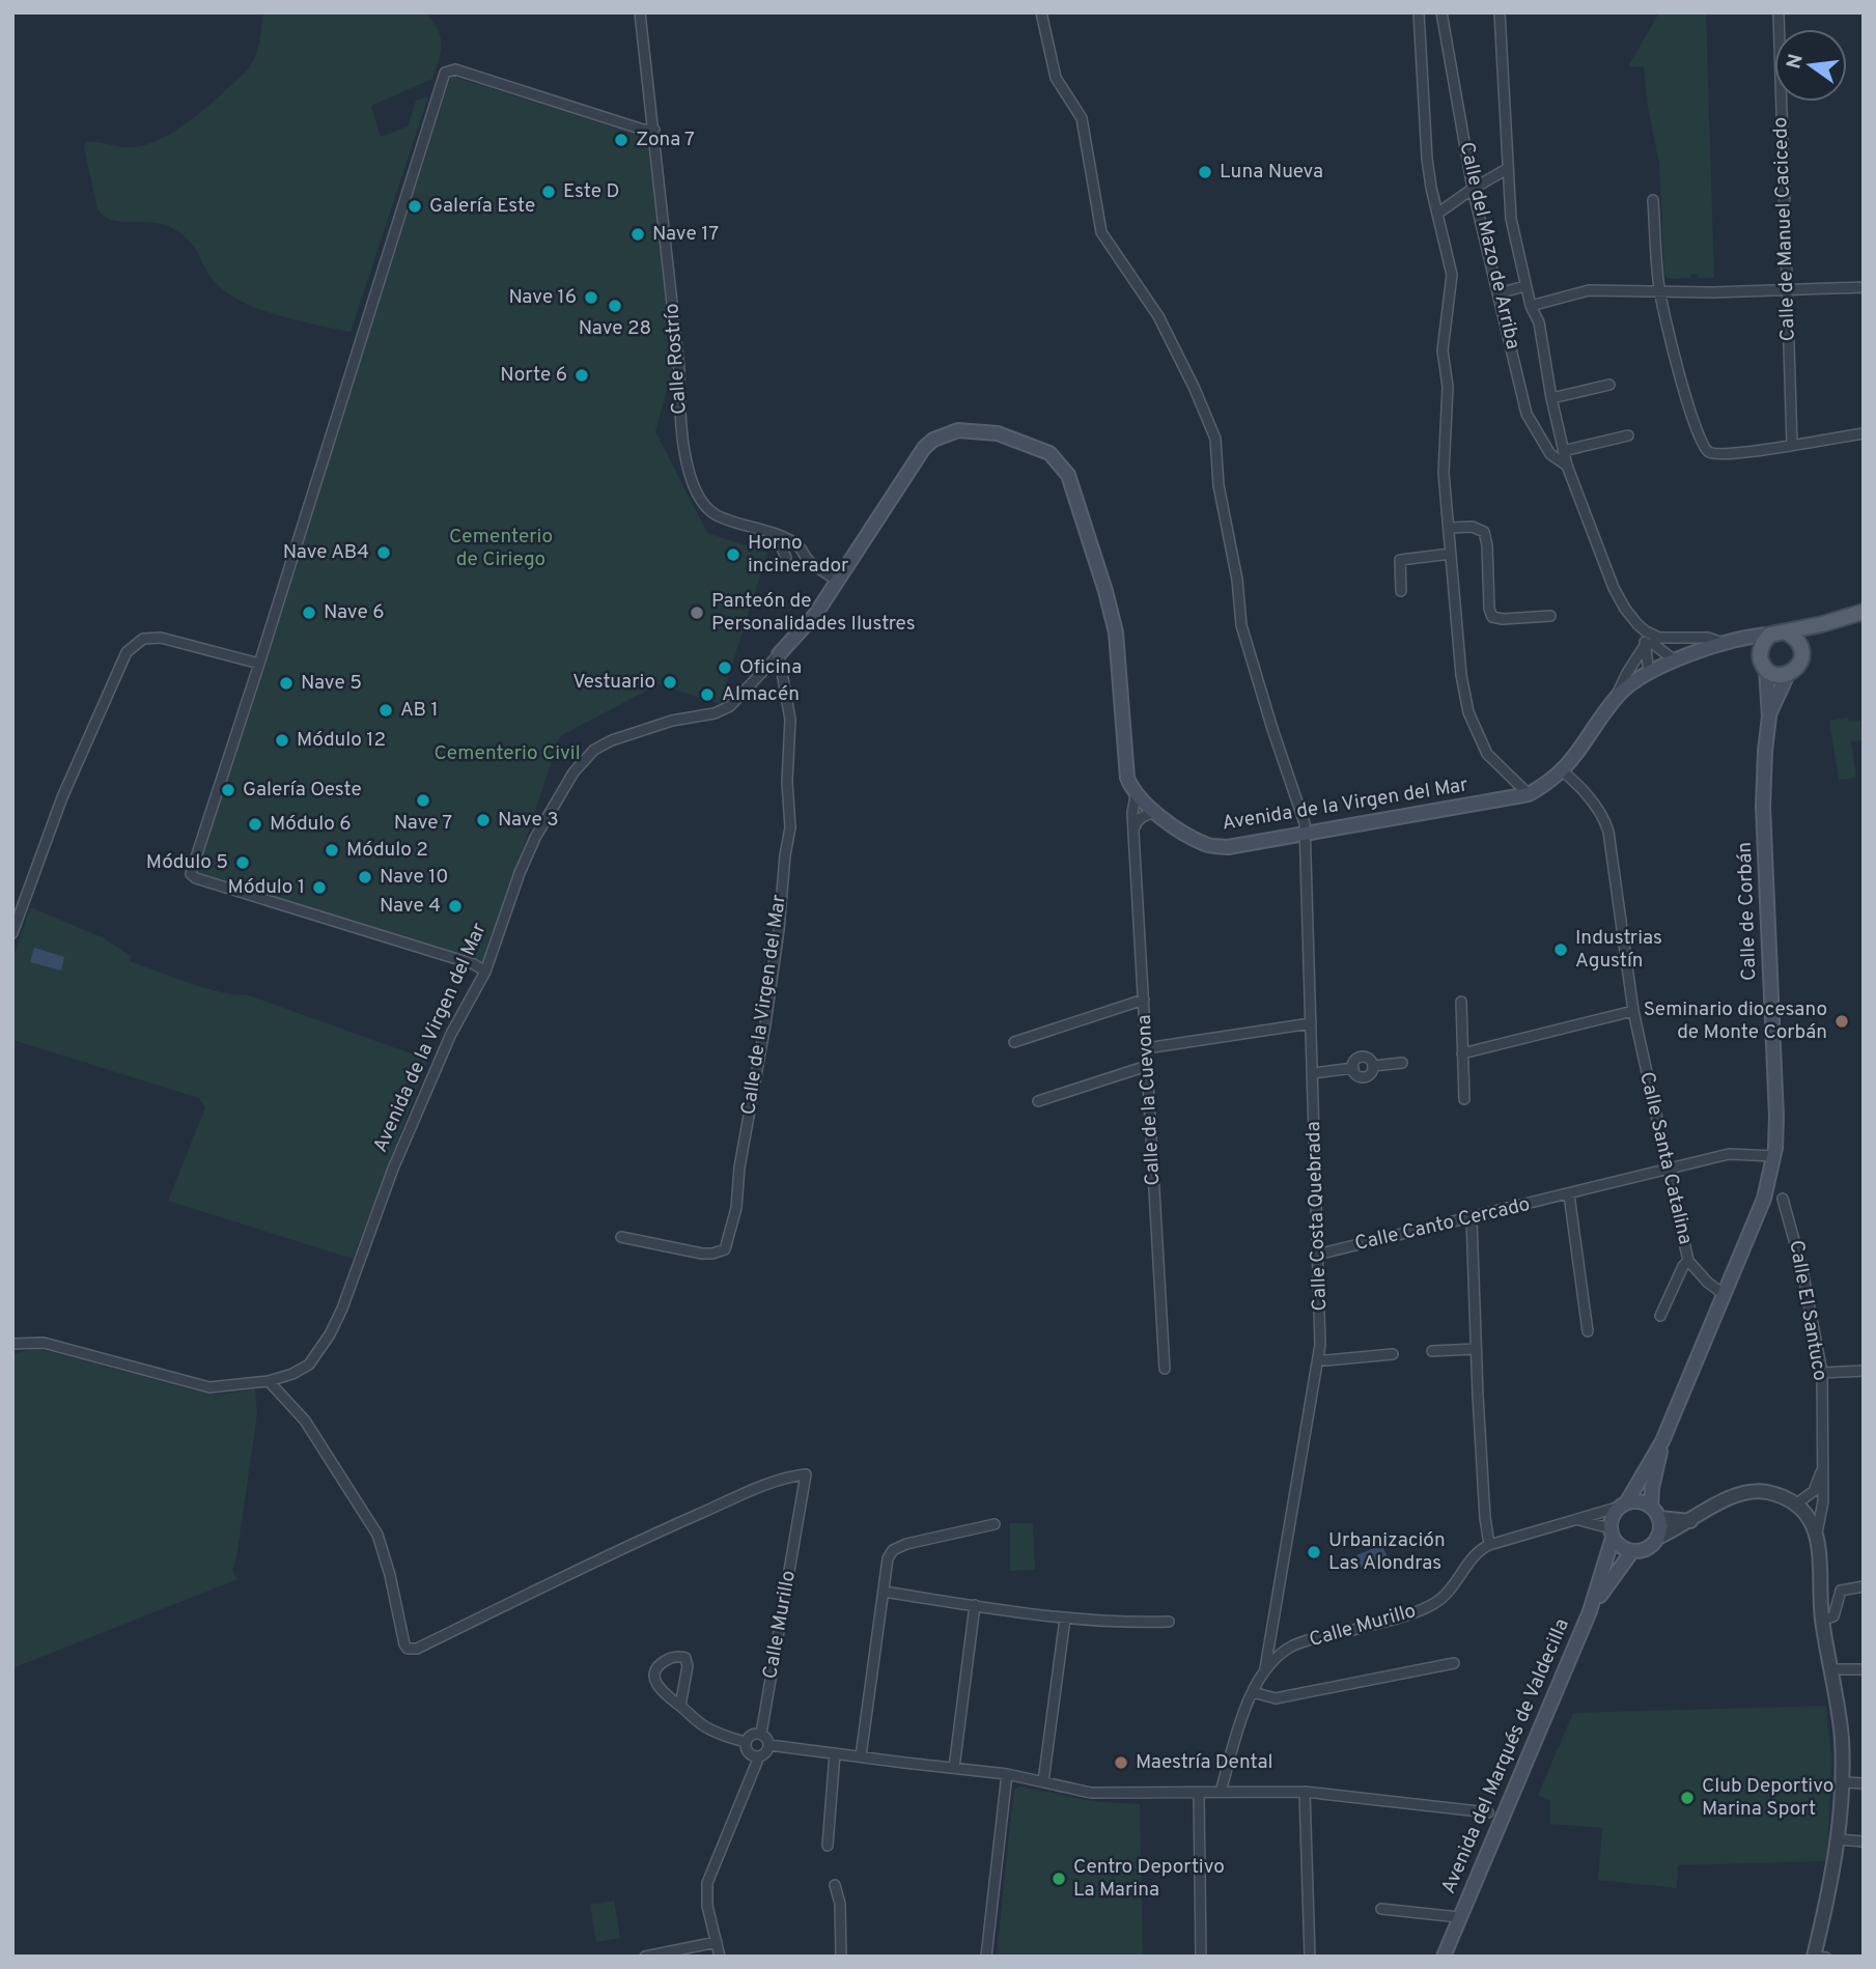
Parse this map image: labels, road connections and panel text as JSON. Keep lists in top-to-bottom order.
{
  "streets": {
    "main road": ["Avenida de la Virgen del Mar", "Calle de Corbán", "Avenida del Marqués de Valdecilla"],
    "street": [
      "Calle de Manuel Cacicedo",
      "Calle del Mazo de Arriba",
      "Calle Rostrío",
      "Calle de la Virgen del Mar",
      "Calle de la Cuevona",
      "Calle Santa Catalina",
      "Calle Costa Quebrada",
      "Calle Canto Cercado",
      "Calle El Santuco",
      "Calle Murillo"
    ]
  },
  "crossings": [
    ["Calle del Mazo de Arriba", "Avenida de la Virgen del Mar"],
    ["Calle Rostrío", "Avenida de la Virgen del Mar"],
    ["Avenida de la Virgen del Mar", "Calle de Corbán"],
    ["Avenida de la Virgen del Mar", "Calle de la Virgen del Mar"],
    ["Avenida de la Virgen del Mar", "Calle de la Cuevona"],
    ["Avenida de la Virgen del Mar", "Calle Santa Catalina"],
    ["Avenida de la Virgen del Mar", "Calle Costa Quebrada"],
    ["Avenida de la Virgen del Mar", "Calle Murillo"],
    ["Calle de Corbán", "Calle Canto Cercado"],
    ["Calle Santa Catalina", "Calle Canto Cercado"],
    ["Calle Costa Quebrada", "Calle Canto Cercado"],
    ["Calle Costa Quebrada", "Calle Murillo"],
    ["Calle Murillo", "Avenida del Marqués de Valdecilla"]
  ],
  "parks": ["Cementerio de Ciriego", "Cementerio Civil"],
  "places": [
    "Zona 7",
    "Luna Nueva",
    "Este D",
    "Galería Este",
    "Nave 17",
    "Nave 16",
    "Nave 28",
    "Norte 6",
    "Nave AB4",
    "Horno incinerador",
    "Nave 6",
    "Panteón de Personalidades Ilustres",
    "Oficina",
    "Vestuario",
    "Nave 5",
    "Almacén",
    "AB 1",
    "Módulo 12",
    "Galería Oeste",
    "Nave 7",
    "Nave 3",
    "Módulo 6",
    "Módulo 2",
    "Módulo 5",
    "Nave 10",
    "Módulo 1",
    "Nave 4",
    "Industrias Agustín",
    "Seminario diocesano de Monte Corbán",
    "Urbanización Las Alondras",
    "Maestría Dental",
    "Club Deportivo Marina Sport",
    "Centro Deportivo La Marina"
  ],
  "north": "left"
}
